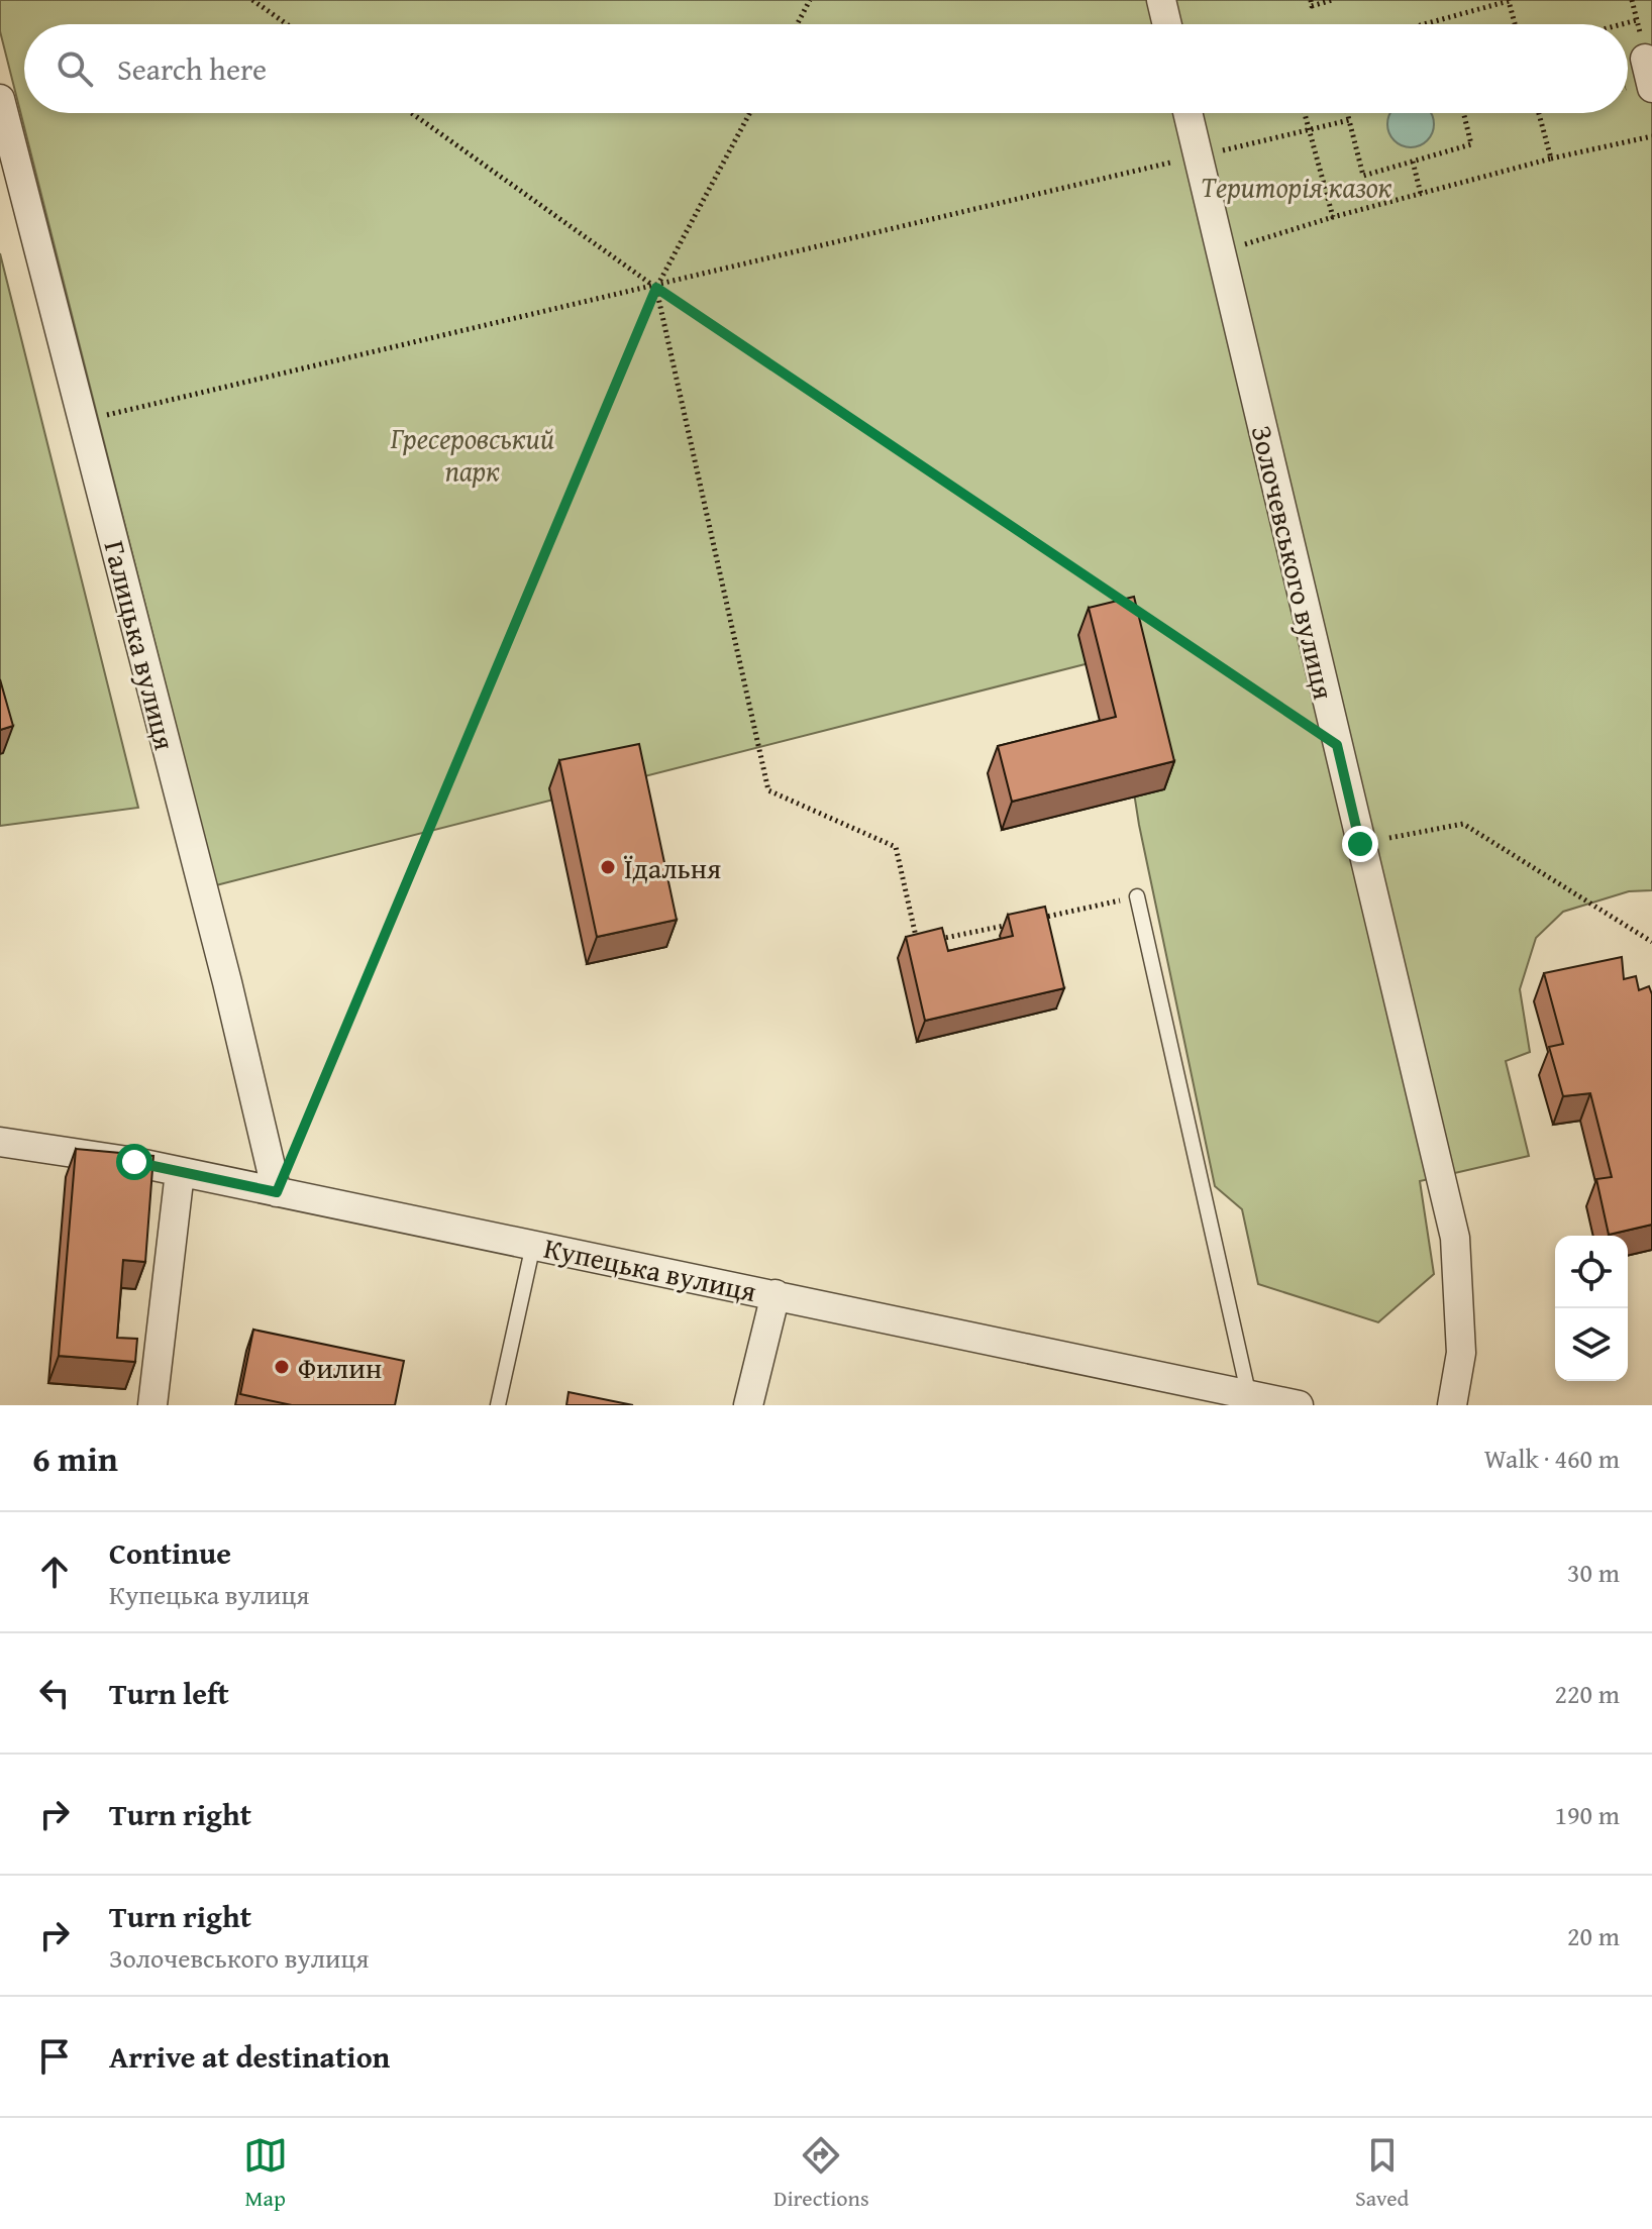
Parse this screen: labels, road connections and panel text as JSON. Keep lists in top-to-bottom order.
{
  "streets": {
    "street": ["Золочевського вулиця", "Галицька вулиця", "Купецька вулиця"]
  },
  "crossings": [
    ["Галицька вулиця", "Купецька вулиця"]
  ],
  "parks": ["Територія казок", "Гресеровський парк"],
  "places": ["Їдальня", "Филин"],
  "page": {
    "search": "Search here",
    "heading": ["6 min", "Walk · 460 m"],
    "list": [
      ["Continue", "Купецька вулиця", "30 m"],
      ["Turn left", "220 m"],
      ["Turn right", "190 m"],
      ["Turn right", "Золочевського вулиця", "20 m"],
      "Arrive at destination"
    ],
    "nav": ["Map", "Directions", "Saved"]
  }
}
